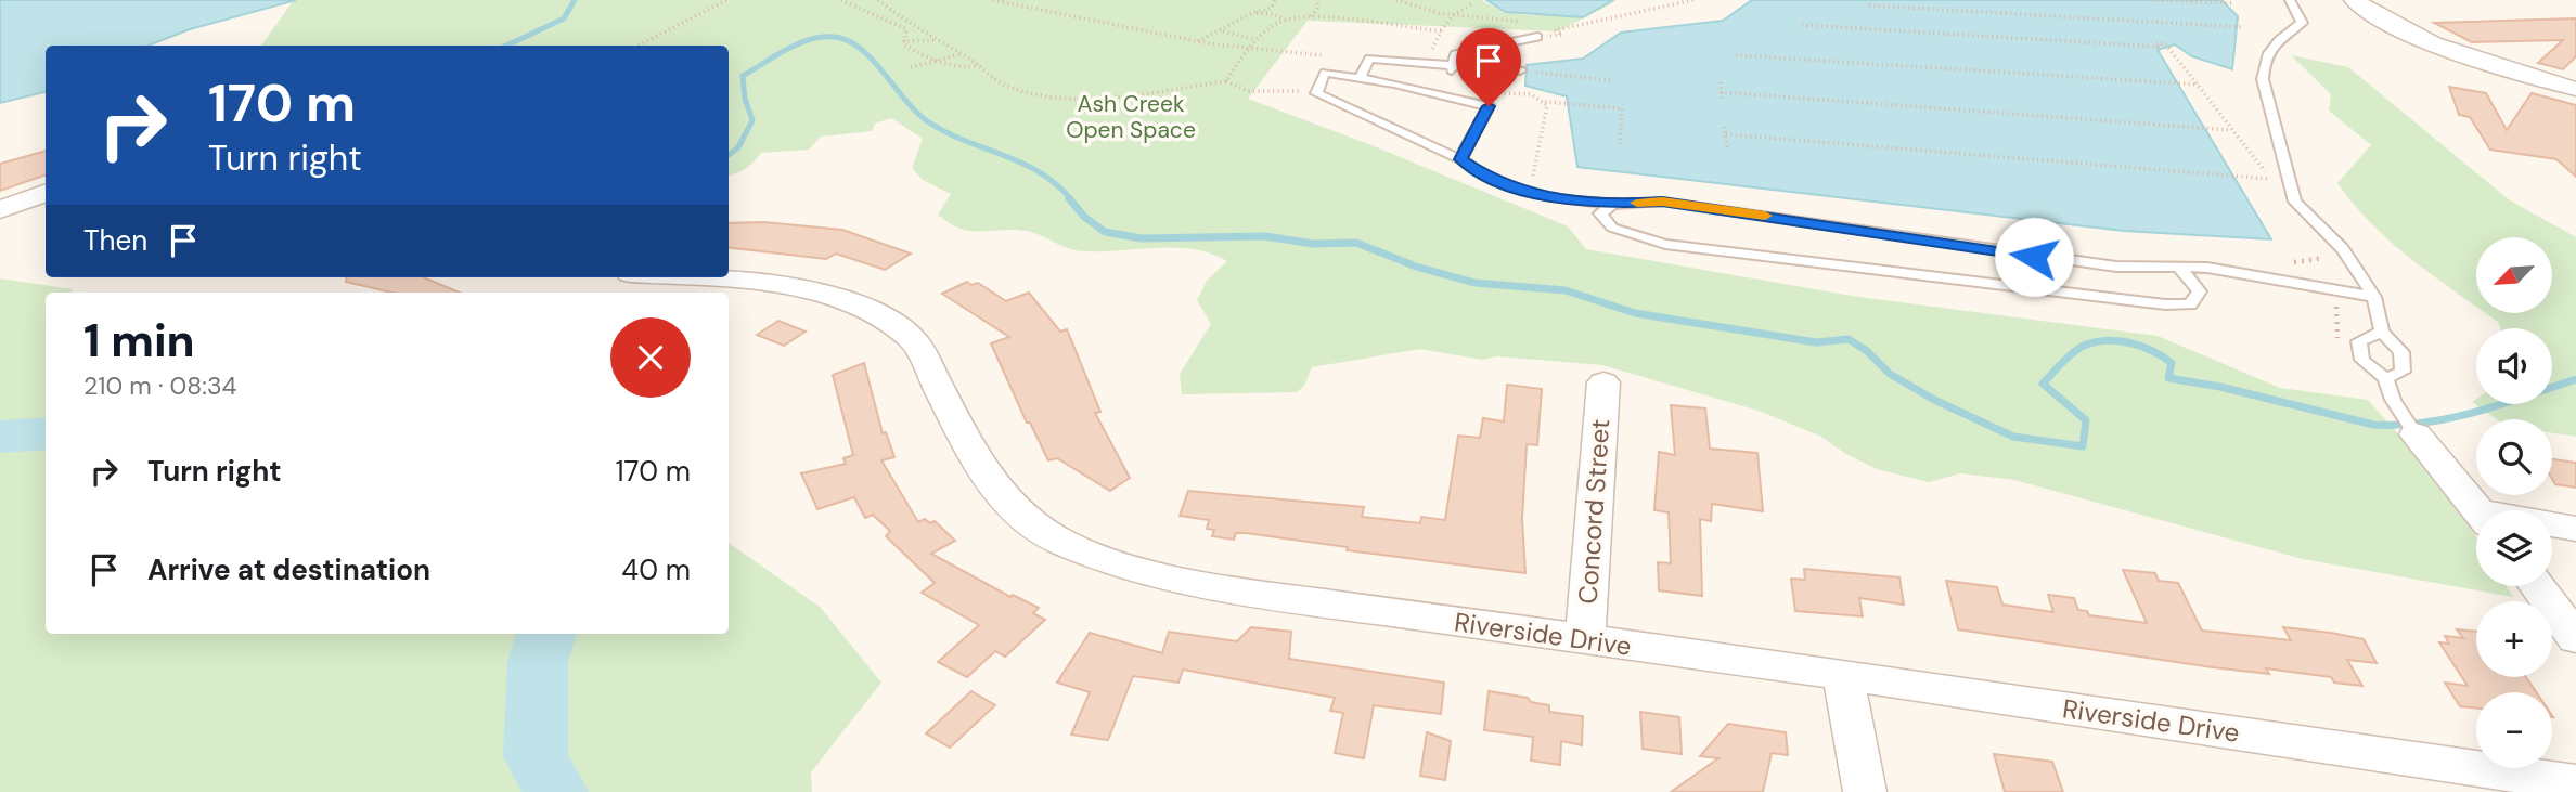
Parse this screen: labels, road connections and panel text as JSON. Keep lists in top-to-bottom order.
{
  "streets": {
    "street": ["Concord Street", "Riverside Drive"]
  },
  "crossings": [
    ["Concord Street", "Riverside Drive"]
  ],
  "parks": ["Ash Creek Open Space"],
  "north": "bottom left",
  "page": {
    "turn": ["170 m", "Turn right"],
    "then": "Then",
    "map_buttons": ["+", "−"],
    "heading": ["1 min", "210 m · 08:34"],
    "list": [
      {
        "name": "Turn right",
        "value": "170 m"
      },
      {
        "name": "Arrive at destination",
        "value": "40 m"
      }
    ]
  }
}
